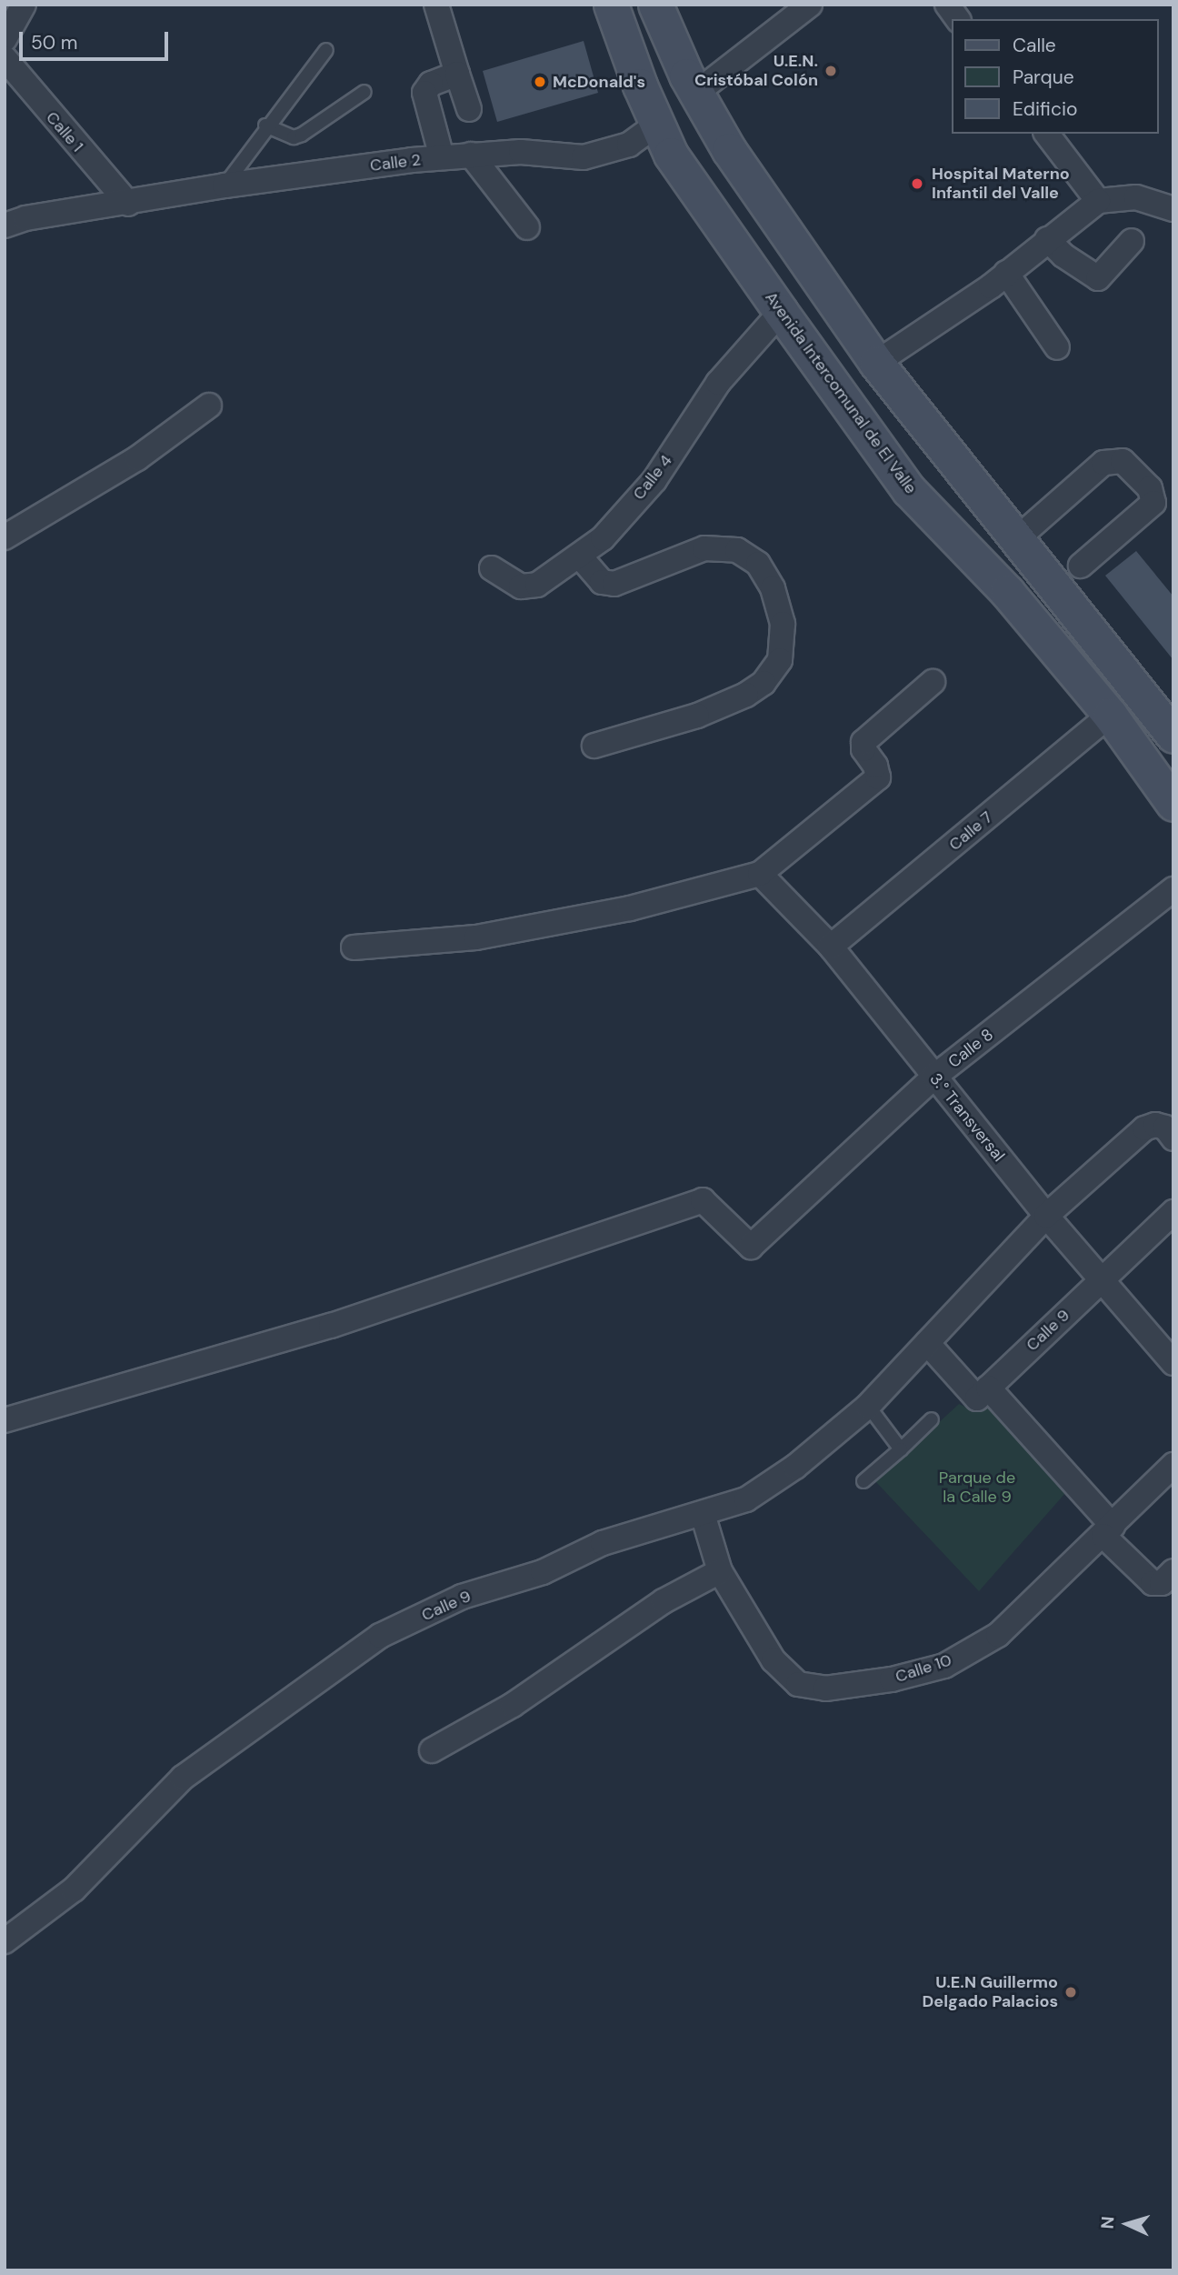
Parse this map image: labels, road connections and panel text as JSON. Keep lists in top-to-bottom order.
{
  "streets": {
    "main road": ["Avenida Intercomunal de El Valle"],
    "street": [
      "Calle 1",
      "Calle 2",
      "Calle 4",
      "Calle 7",
      "Calle 8",
      "3.° Transversal",
      "Calle 9",
      "Calle 10"
    ]
  },
  "crossings": [
    ["Calle 1", "Calle 2"],
    ["Calle 2", "Avenida Intercomunal de El Valle"],
    ["Avenida Intercomunal de El Valle", "Calle 4"],
    ["Avenida Intercomunal de El Valle", "Calle 7"],
    ["Calle 7", "3.° Transversal"],
    ["Calle 8", "3.° Transversal"],
    ["3.° Transversal", "Calle 9"],
    ["Calle 9", "Calle 10"]
  ],
  "parks": ["Parque de la Calle 9"],
  "places": [
    "U.E.N. Cristóbal Colón",
    "McDonald's",
    "Hospital Materno Infantil del Valle",
    "U.E.N Guillermo Delgado Palacios"
  ],
  "legend": ["Calle", "Parque", "Edificio"],
  "scale_bar": "50 m",
  "north": "left"
}
